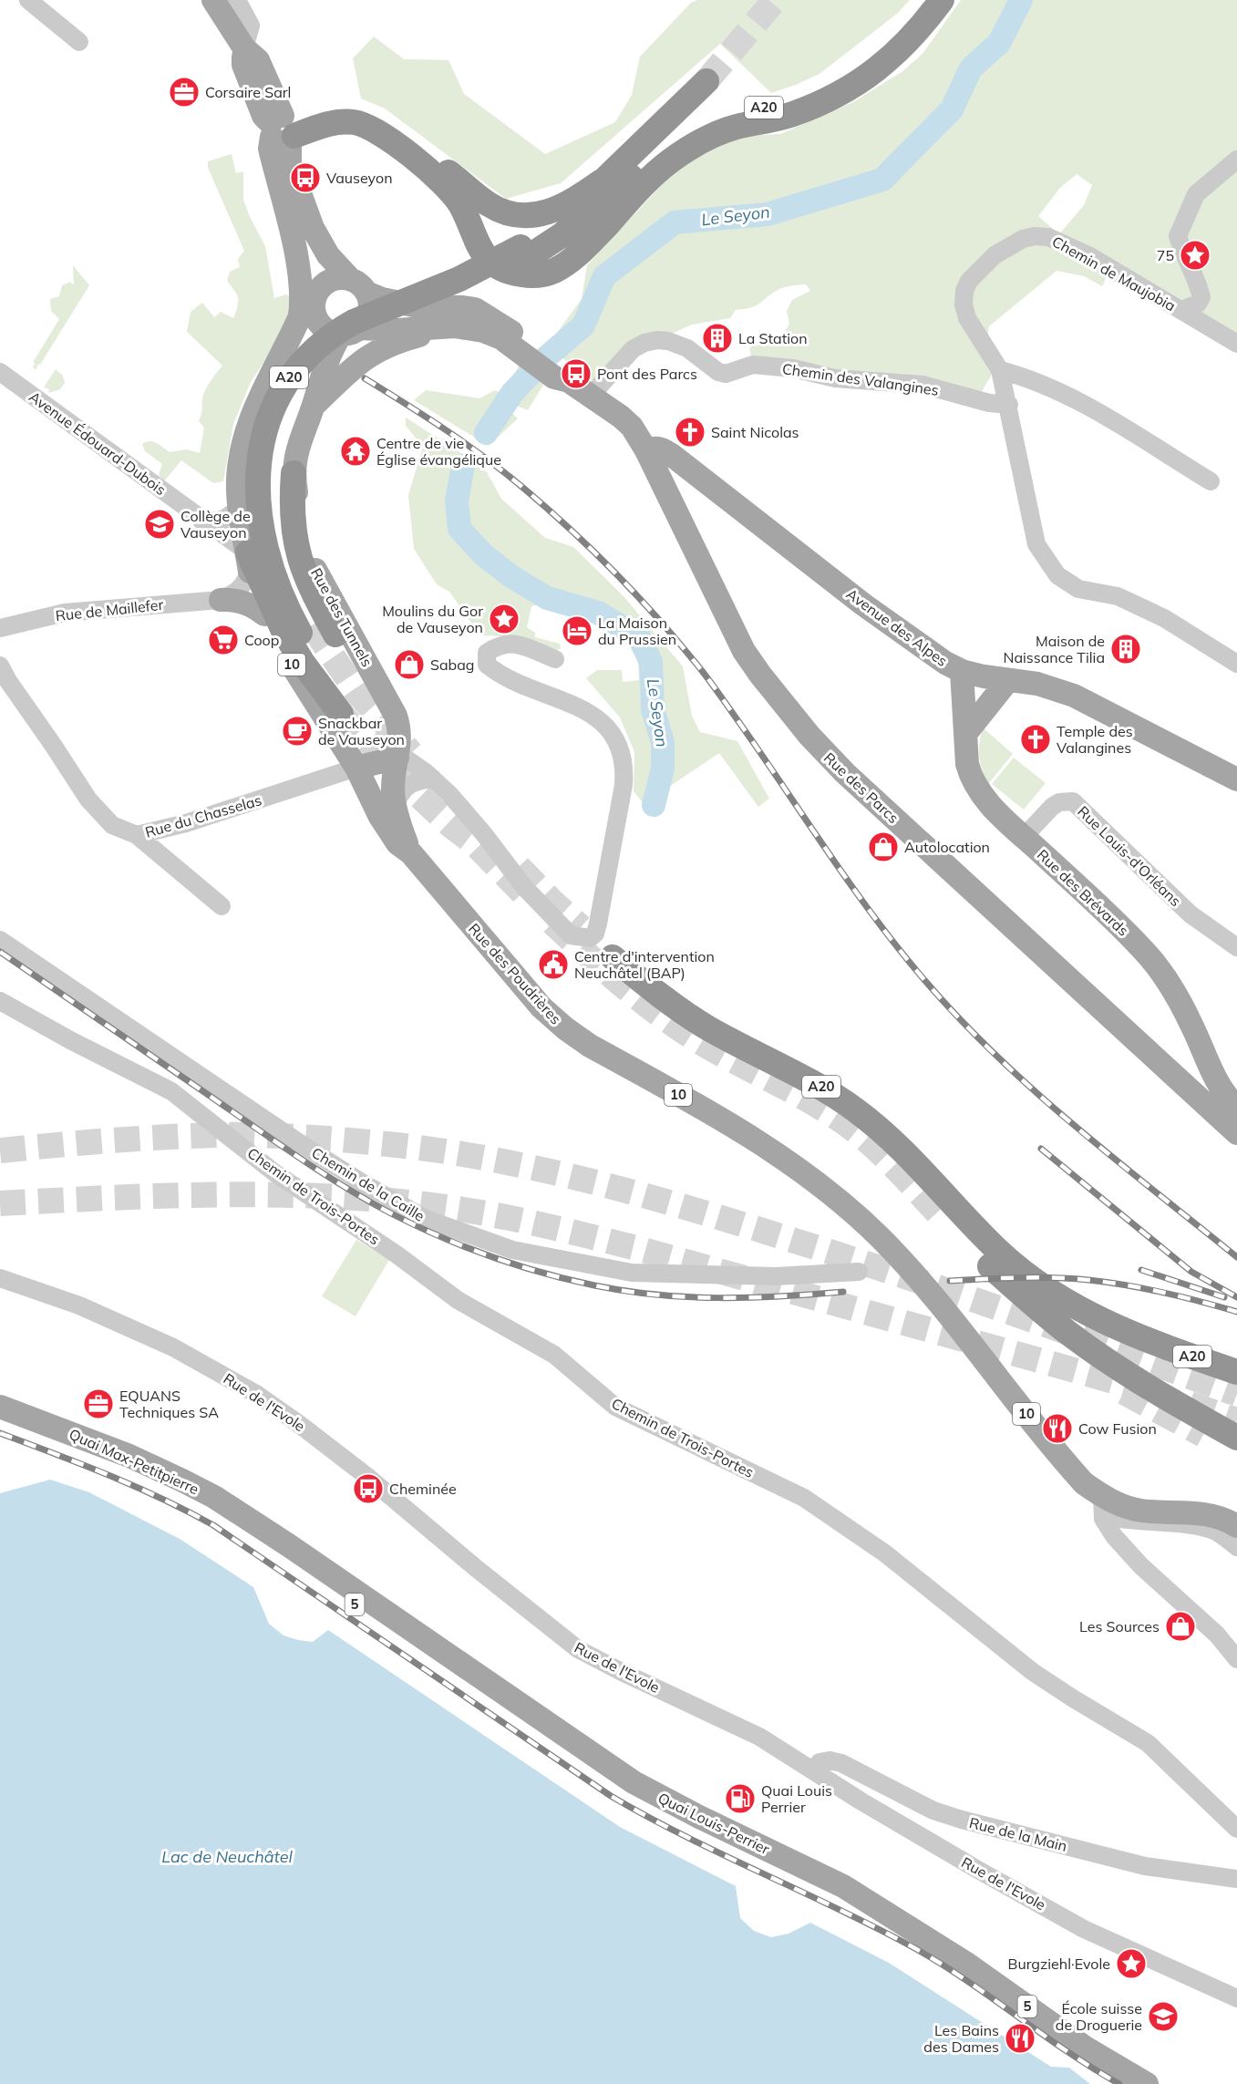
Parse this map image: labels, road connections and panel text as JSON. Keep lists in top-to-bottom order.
{
  "streets": {
    "highway": ["A20"],
    "main road": [
      "Rue des Tunnels",
      "Avenue des Alpes",
      "10",
      "Rue des Parcs",
      "Rue des Brévards",
      "Rue des Poudrières",
      "Quai Max-Petitpierre",
      "5",
      "Quai Louis-Perrier"
    ],
    "street": [
      "Chemin de Maujobia",
      "Chemin des Valangines",
      "Avenue Édouard-Dubois",
      "Rue de Maillefer",
      "Rue du Chasselas",
      "Rue Louis-d'Orléans",
      "Chemin de la Caille",
      "Chemin de Trois-Portes",
      "Rue de l'Evole",
      "Rue de la Main"
    ]
  },
  "crossings": [
    ["A20", "Rue des Tunnels"],
    ["A20", "10"],
    ["Chemin de Maujobia", "Chemin des Valangines"],
    ["Chemin des Valangines", "Rue des Parcs"],
    ["Avenue Édouard-Dubois", "10"],
    ["Avenue Édouard-Dubois", "Rue des Poudrières"],
    ["Rue des Tunnels", "10"],
    ["Rue des Tunnels", "Rue des Poudrières"],
    ["Avenue des Alpes", "Rue des Parcs"],
    ["Avenue des Alpes", "Rue des Brévards"],
    ["10", "Rue des Parcs"],
    ["10", "Rue des Poudrières"],
    ["Rue du Chasselas", "Rue des Poudrières"],
    ["Rue Louis-d'Orléans", "Rue des Brévards"],
    ["Rue de l'Evole", "Rue de la Main"],
    ["Quai Max-Petitpierre", "Quai Louis-Perrier"],
    ["5", "Quai Louis-Perrier"]
  ],
  "water": ["Le Seyon", "Lac de Neuchâtel"],
  "places": {
    "office": ["Corsaire Sarl", "EQUANS Techniques SA"],
    "bus stop": ["Vauseyon", "Pont des Parcs", "Cheminée"],
    "place": ["75", "Moulins du Gor de Vauseyon", "Burgziehl·Evole"],
    "building": ["La Station", "Maison de Naissance Tilia"],
    "church": ["Saint Nicolas", "Temple des Valangines"],
    "temple": ["Centre de vie Église évangélique"],
    "school or university": ["Collège de Vauseyon", "École suisse de Droguerie"],
    "hotel": ["La Maison du Prussien"],
    "supermarket": ["Coop"],
    "shop": ["Sabag", "Autolocation", "Les Sources"],
    "cafe": ["Snackbar de Vauseyon"],
    "public building": ["Centre d'intervention Neuchâtel (BAP)"],
    "restaurant": ["Cow Fusion", "Les Bains des Dames"],
    "fuel station": ["Quai Louis Perrier"]
  }
}
